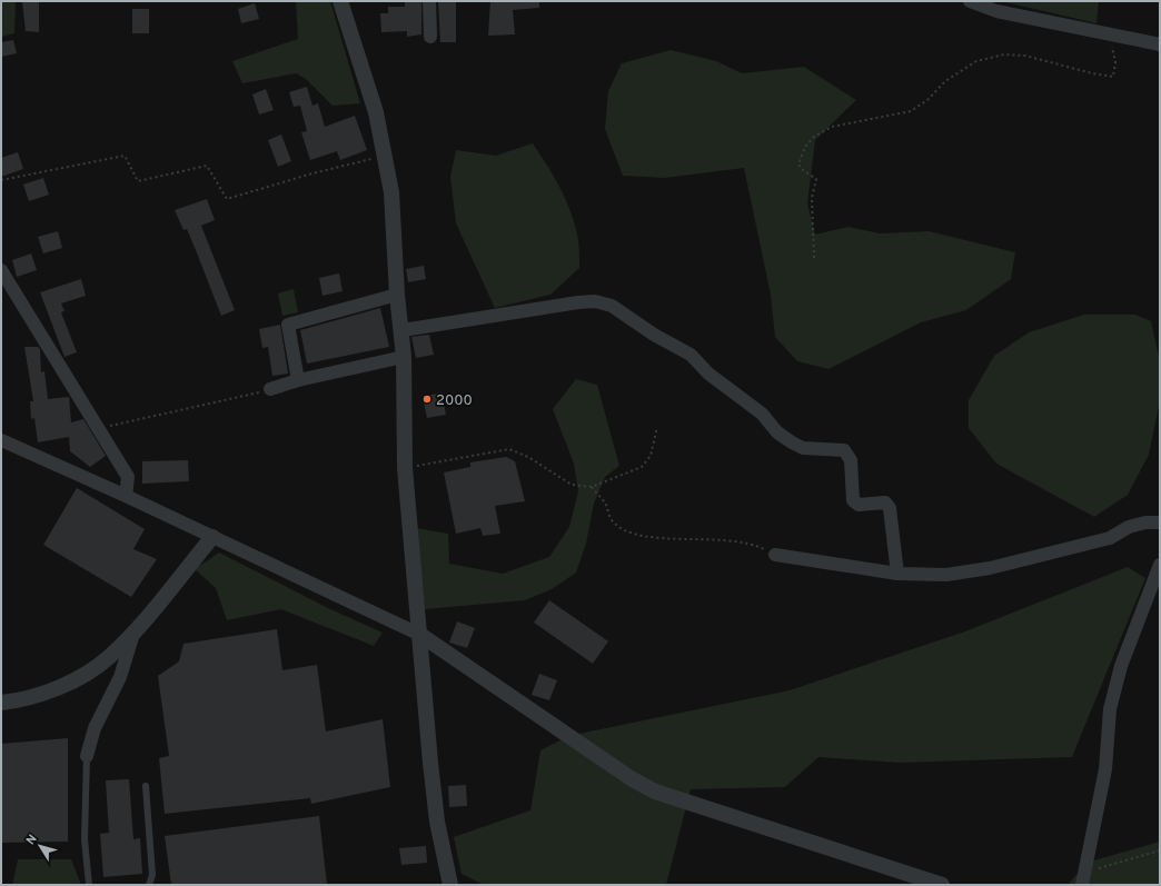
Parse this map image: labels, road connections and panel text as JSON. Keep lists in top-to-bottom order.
{
  "places": ["2000"],
  "north": "top left"
}
